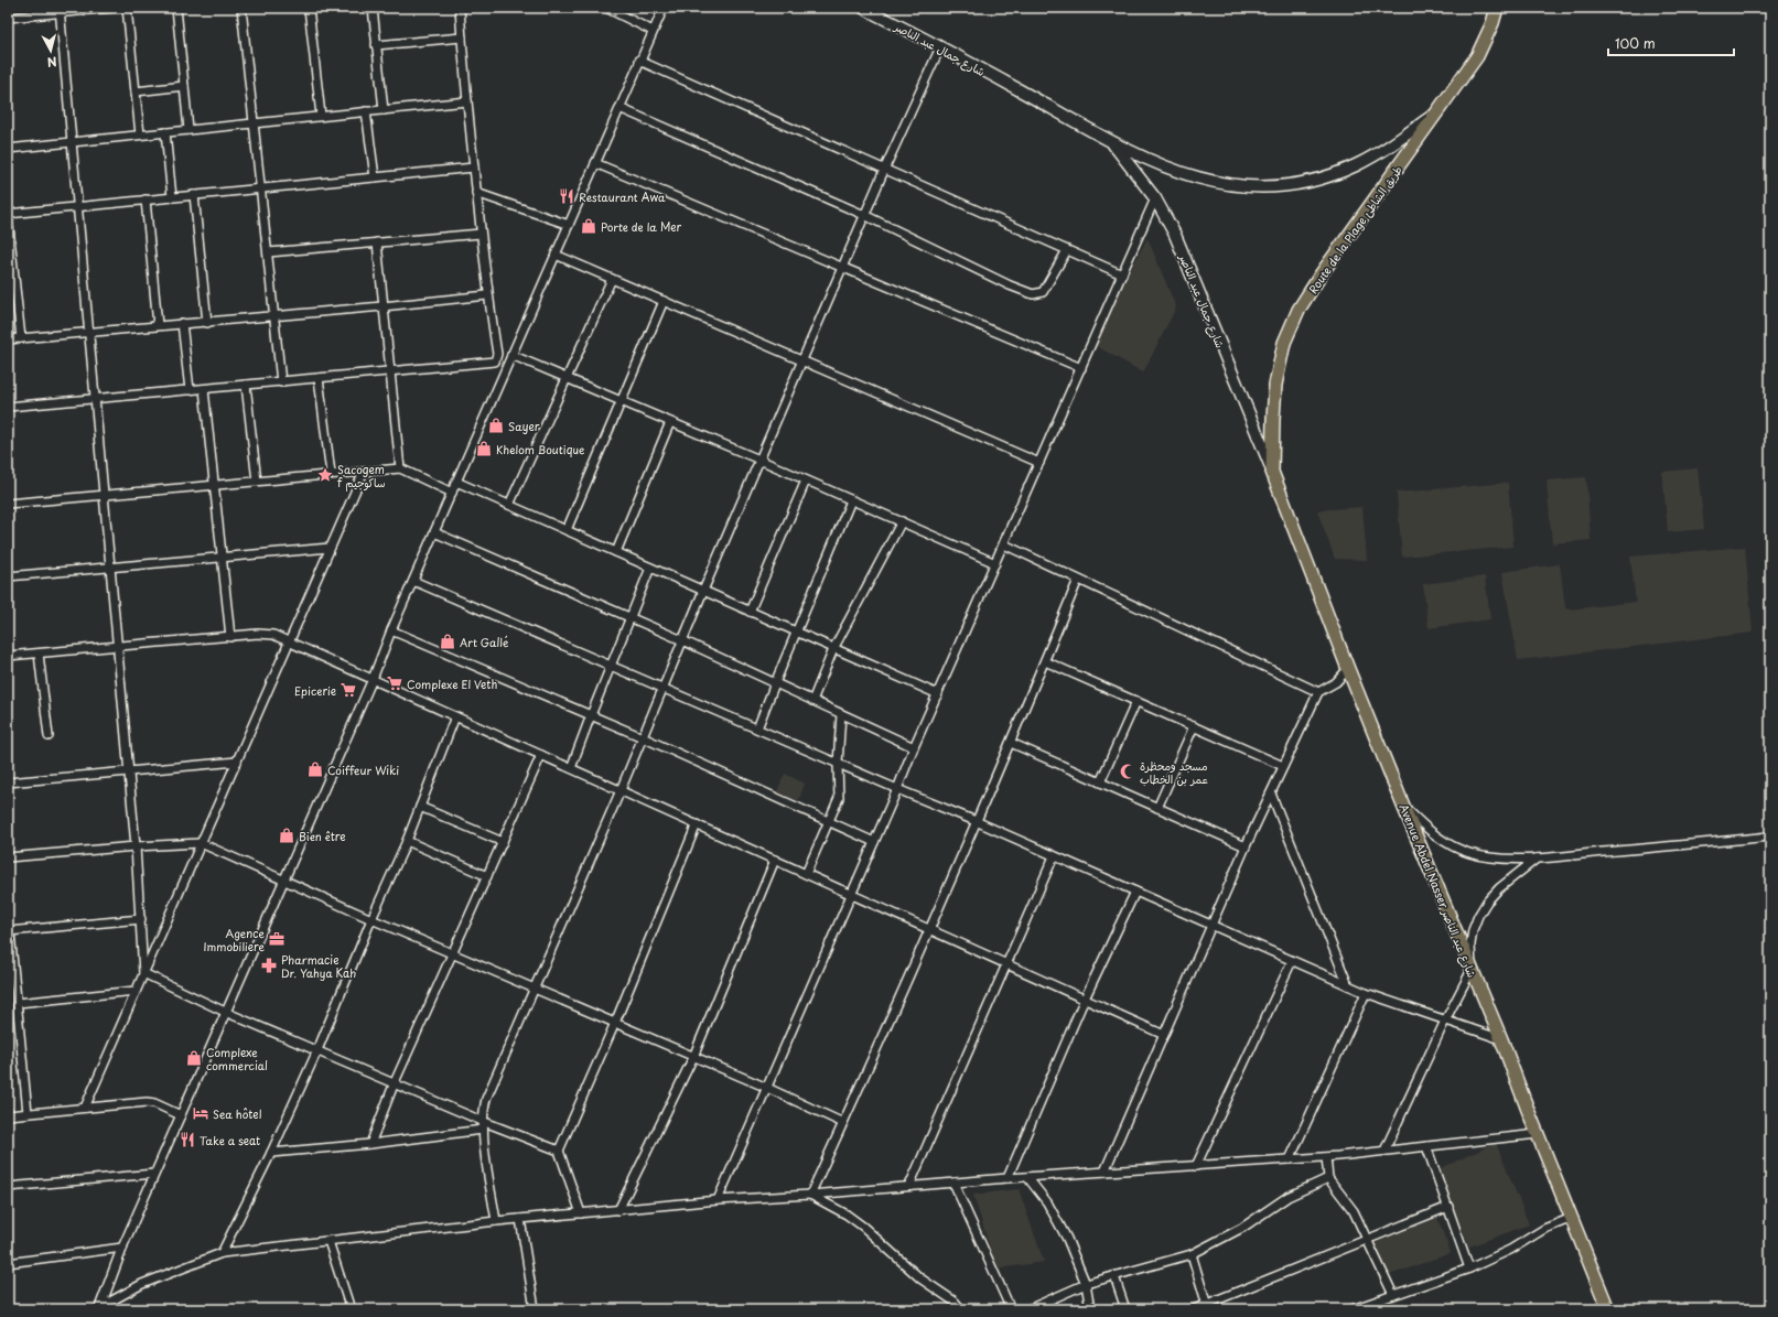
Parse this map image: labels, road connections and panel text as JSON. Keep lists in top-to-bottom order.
{
  "streets": {
    "main road": ["شارع جمال عبد الناصر", "Route de la Plage طريق الشاطئ", "Avenue Abdel Nasser شارع عبد الناصر"]
  },
  "crossings": [
    ["شارع جمال عبد الناصر", "Route de la Plage طريق الشاطئ"],
    ["شارع جمال عبد الناصر", "Avenue Abdel Nasser شارع عبد الناصر"],
    ["Route de la Plage طريق الشاطئ", "Avenue Abdel Nasser شارع عبد الناصر"]
  ],
  "places": {
    "restaurant": ["Restaurant Awa", "Take a seat"],
    "shop": [
      "Porte de la Mer",
      "Sayer",
      "Khelom Boutique",
      "Art Gallé",
      "Coiffeur Wiki",
      "Bien être",
      "Complexe commercial"
    ],
    "place": ["Sacogem f ساكوجيم"],
    "supermarket": ["Complexe El Veth", "Epicerie"],
    "mosque": ["مسجد ومحظرة عمر بن الخطاب"],
    "office": ["Agence Immobiliere"],
    "pharmacy": ["Pharmacie Dr. Yahya Kah"],
    "hotel": ["Sea hôtel"]
  },
  "scale_bar": "100 m",
  "north": "bottom"
}
